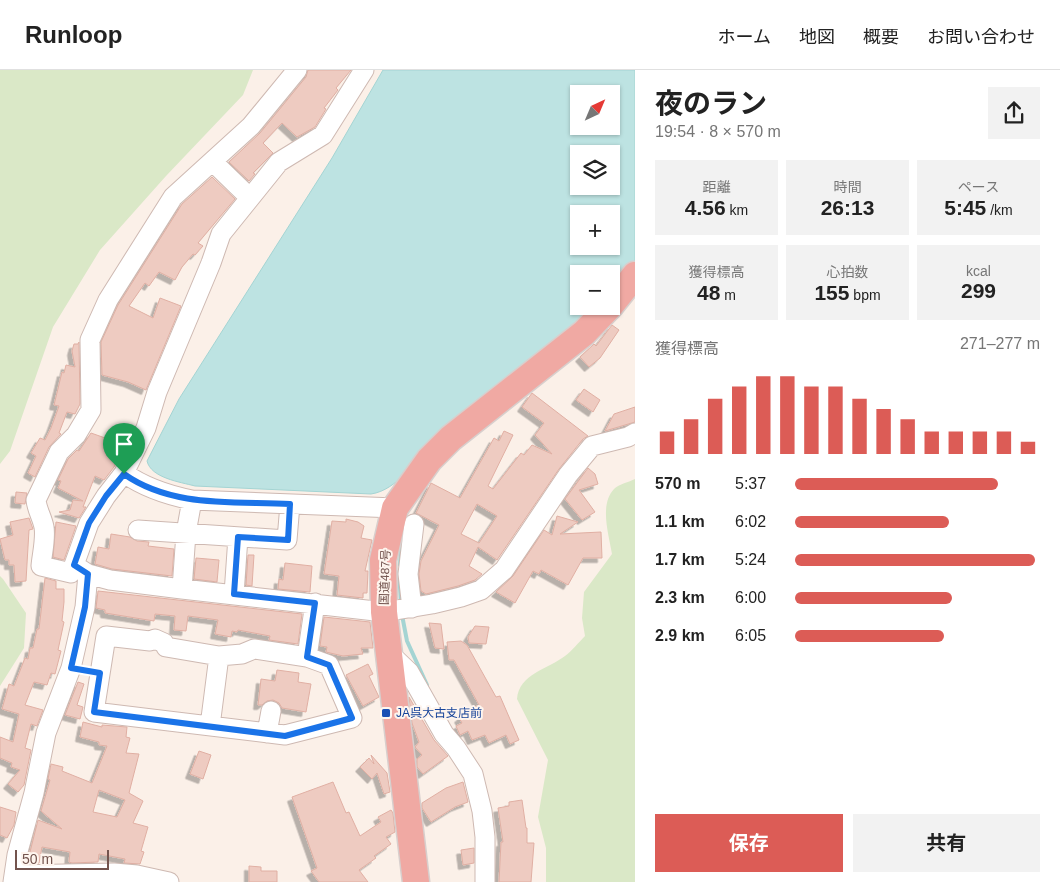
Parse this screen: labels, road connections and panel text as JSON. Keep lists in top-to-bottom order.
{
  "streets": {
    "highway": ["国道487号"]
  },
  "places": {
    "transit": ["JA呉大古支店前"]
  },
  "scale_bar": "50 m",
  "north": "top right",
  "page": {
    "header": "Runloop",
    "nav": [
      "ホーム",
      "地図",
      "概要",
      "お問い合わせ"
    ],
    "heading": ["夜のラン", "19:54 · 8 × 570 m"],
    "map_buttons": ["+", "−"],
    "stats": [
      ["距離", "4.56 km"],
      ["時間", "26:13"],
      ["ペース", "5:45 /km"],
      ["獲得標高", "48 m"],
      ["心拍数", "155 bpm"],
      ["kcal", "299"]
    ],
    "chart": ["獲得標高", "271–277 m"],
    "list": [
      {
        "name": "570 m",
        "note": "5:37"
      },
      {
        "name": "1.1 km",
        "note": "6:02"
      },
      {
        "name": "1.7 km",
        "note": "5:24"
      },
      {
        "name": "2.3 km",
        "note": "6:00"
      },
      {
        "name": "2.9 km",
        "note": "6:05"
      }
    ],
    "buttons": ["保存", "共有"],
    "scale": "50 m"
  }
}
